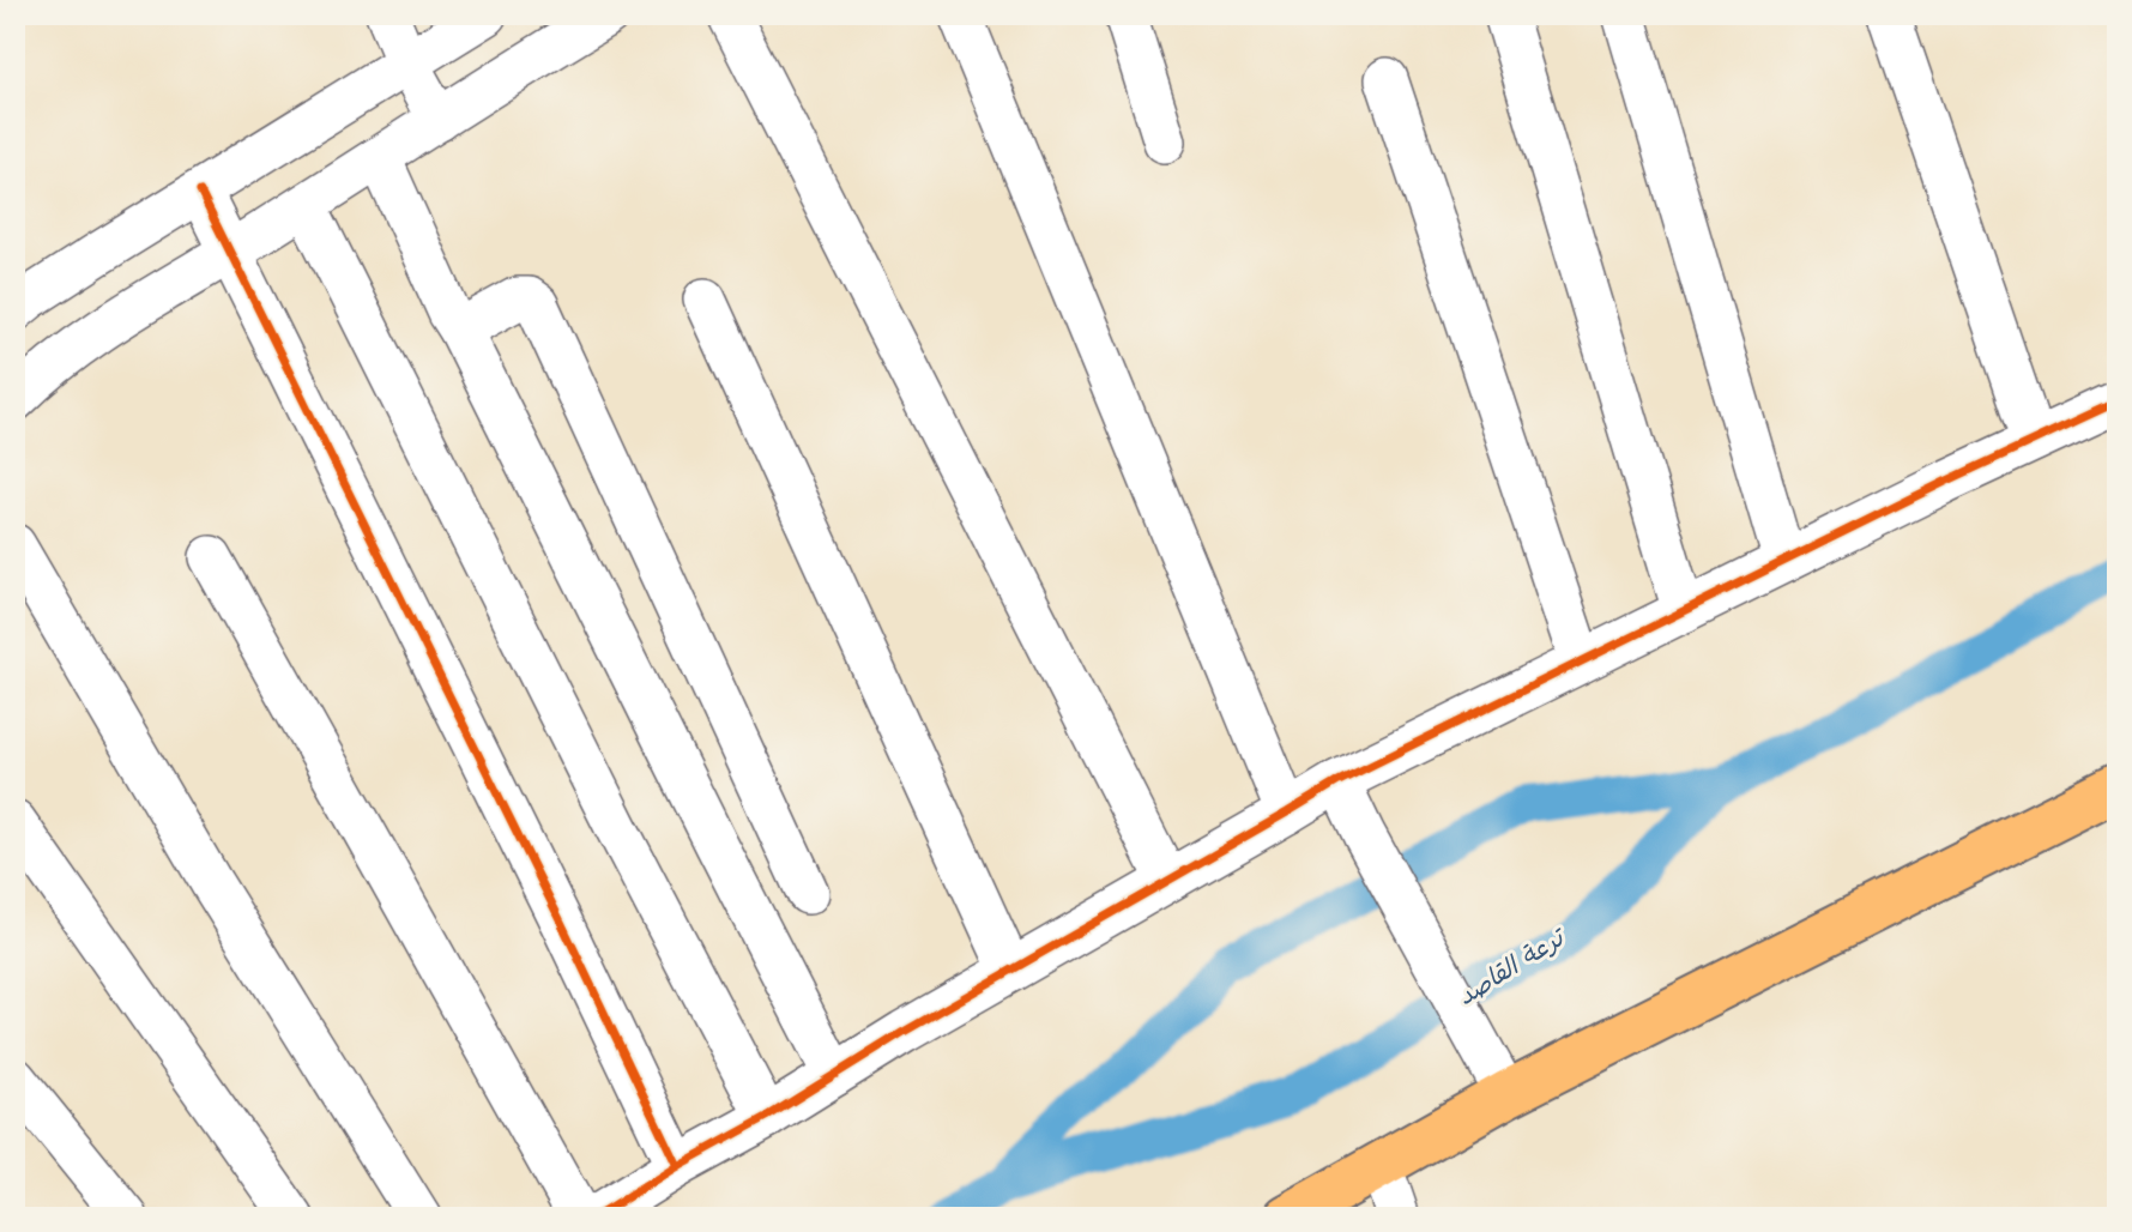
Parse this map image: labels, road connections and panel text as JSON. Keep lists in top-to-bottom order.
{
  "water": ["ترعة القاصد"]
}
